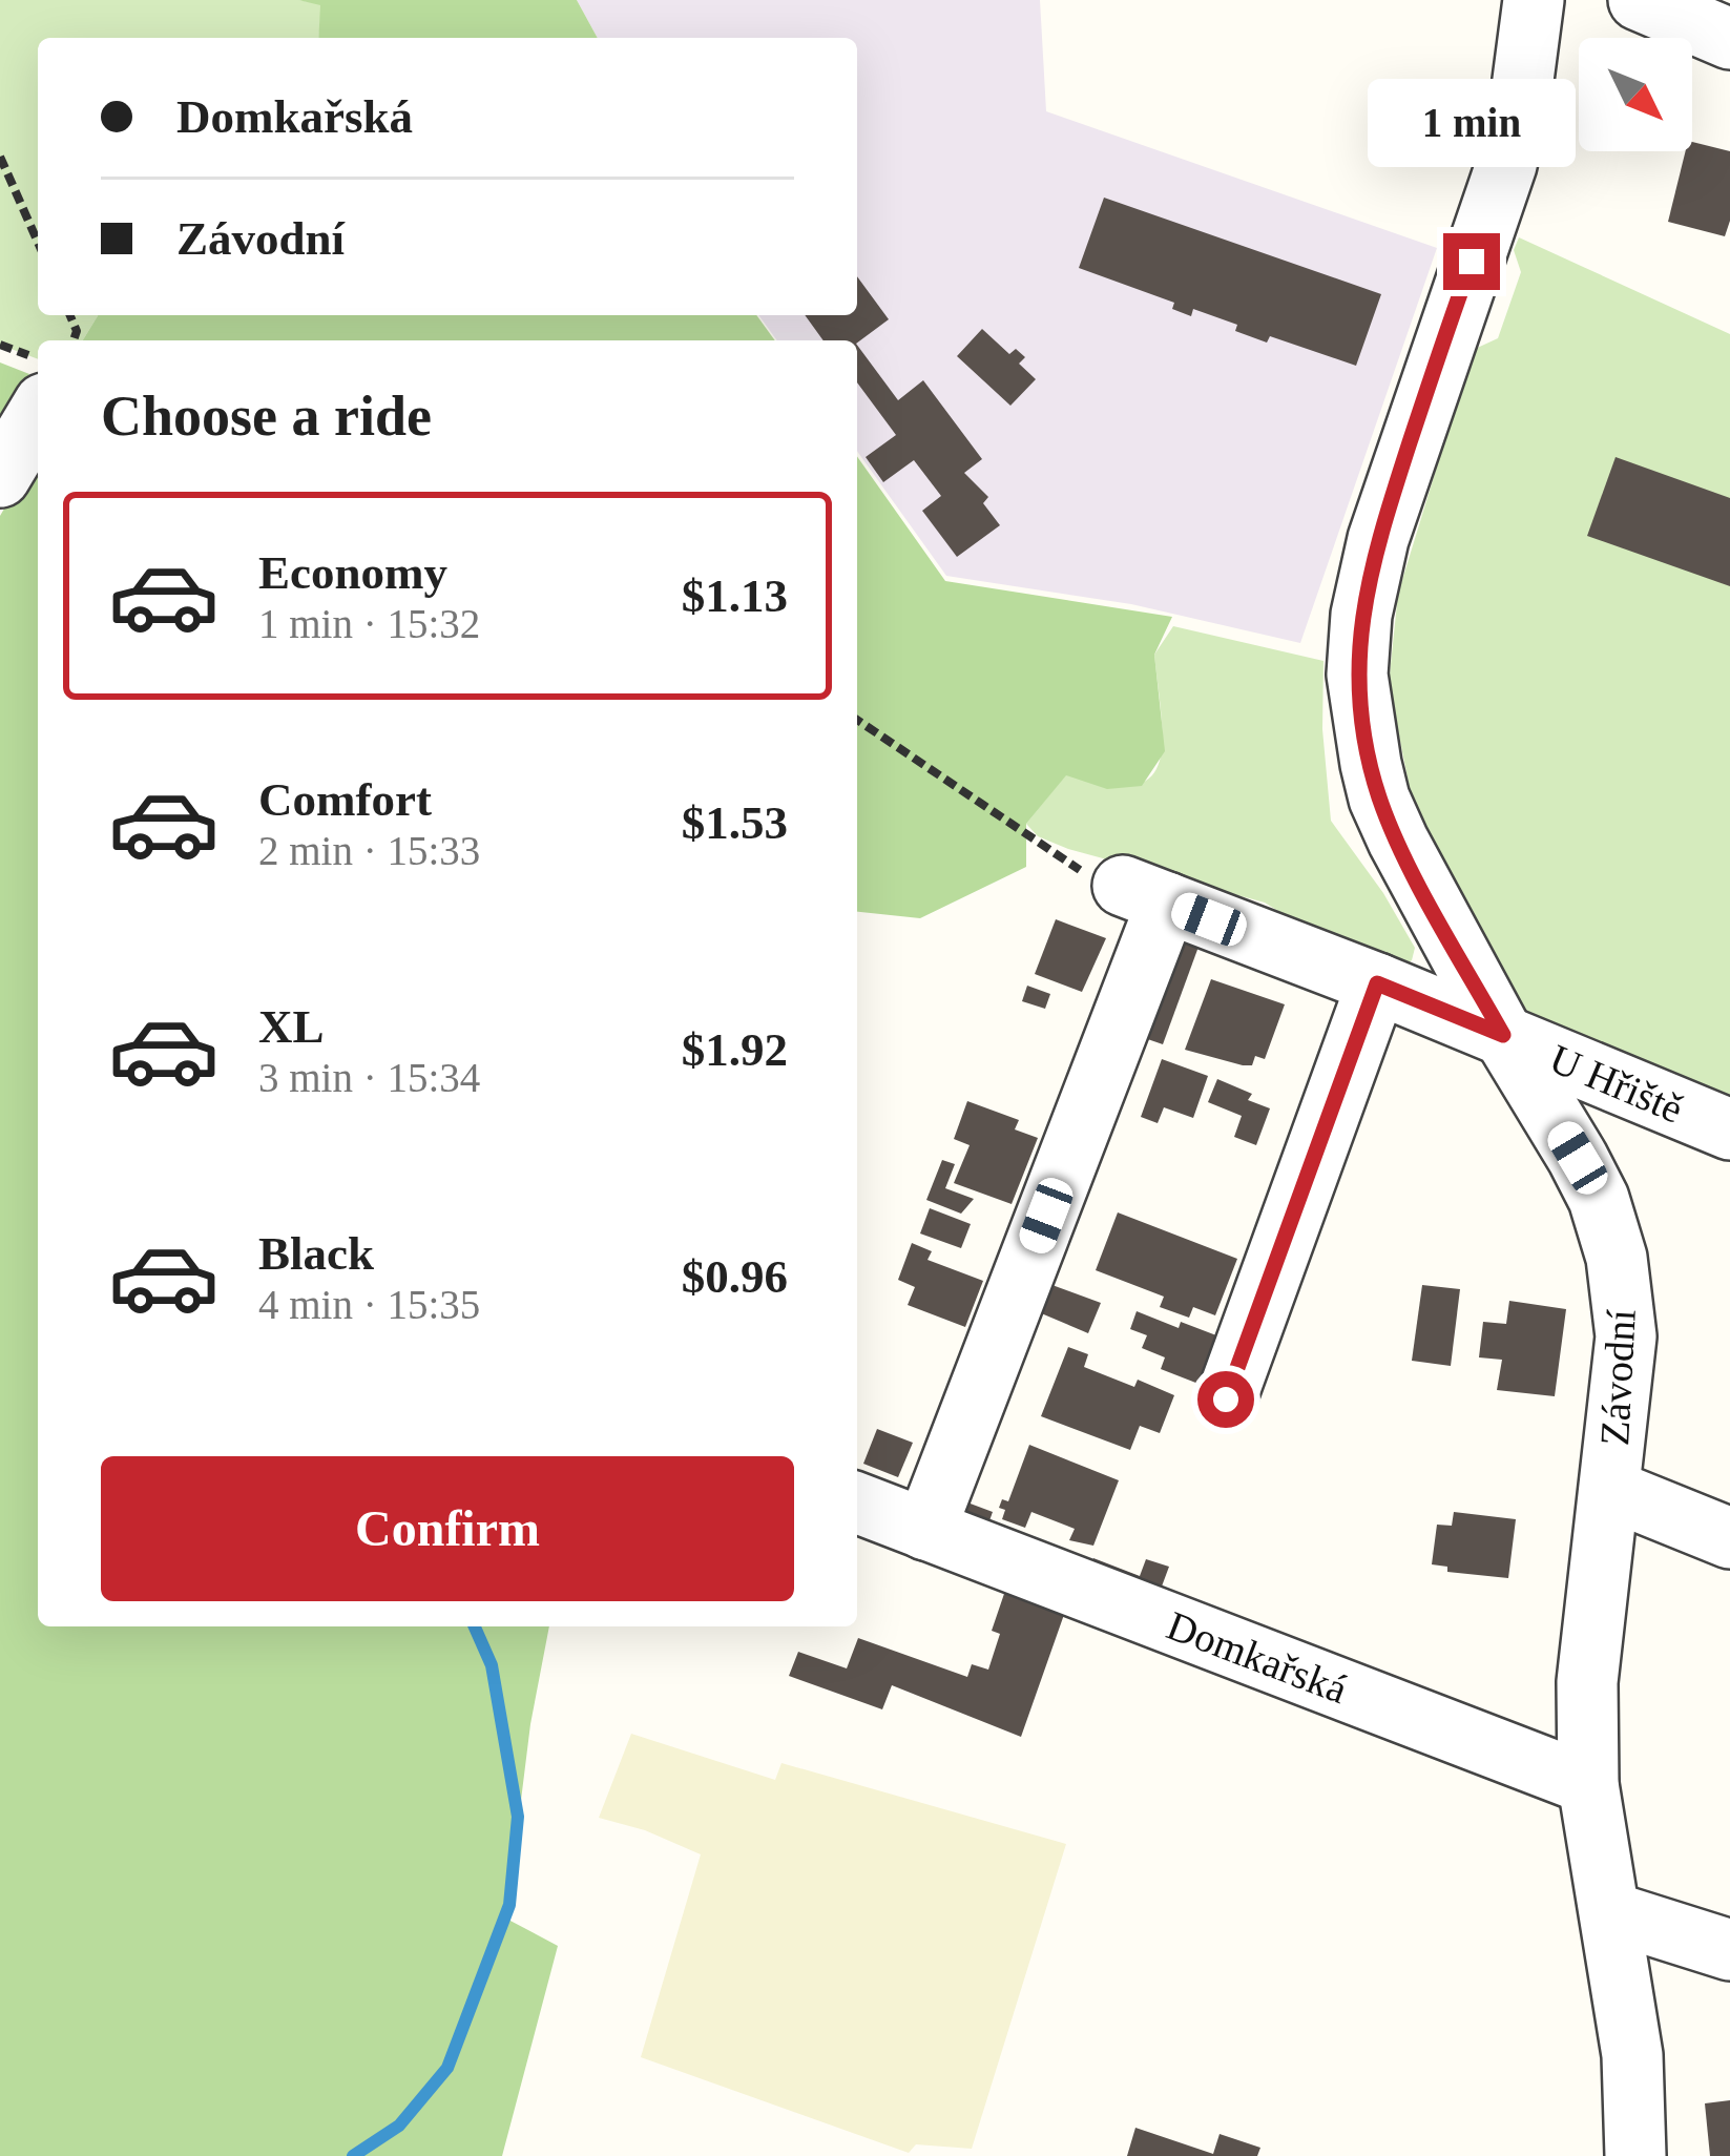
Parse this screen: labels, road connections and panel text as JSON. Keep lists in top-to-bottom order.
{
  "streets": {
    "street": ["U Hřiště", "Závodní", "Domkařská"]
  },
  "crossings": [
    ["U Hřiště", "Závodní"],
    ["Závodní", "Domkařská"]
  ],
  "north": "bottom right",
  "page": {
    "banner": ["Domkařská", "Závodní"],
    "bubble": "1 min",
    "heading": "Choose a ride",
    "list": [
      {
        "name": "Economy",
        "note": "1 min · 15:32",
        "value": "$1.13"
      },
      {
        "name": "Comfort",
        "note": "2 min · 15:33",
        "value": "$1.53"
      },
      {
        "name": "XL",
        "note": "3 min · 15:34",
        "value": "$1.92"
      },
      {
        "name": "Black",
        "note": "4 min · 15:35",
        "value": "$0.96"
      }
    ],
    "buttons": "Confirm"
  }
}
